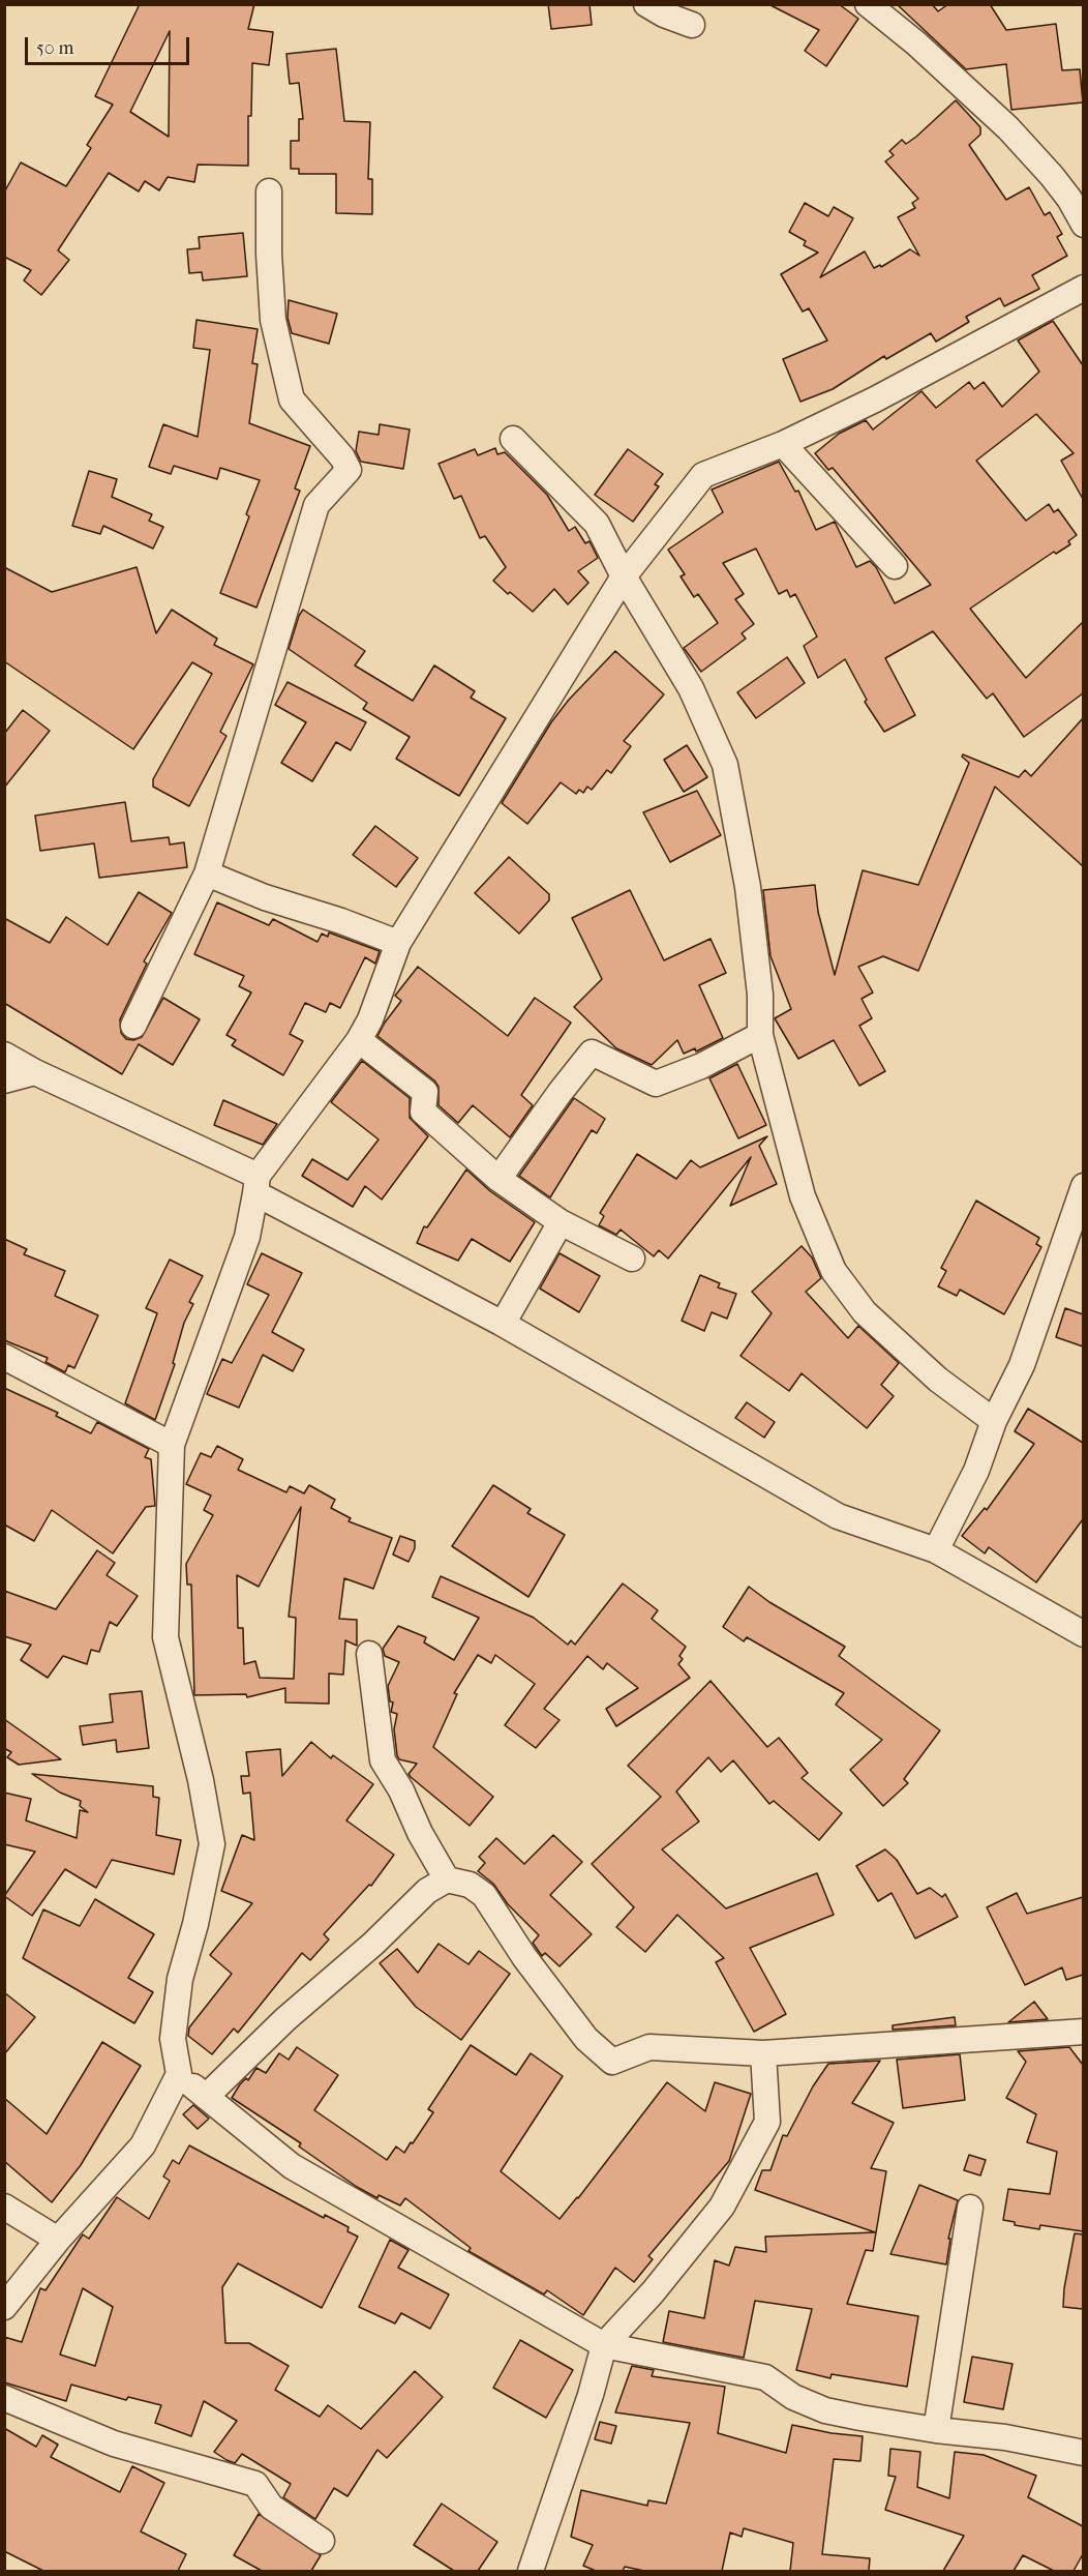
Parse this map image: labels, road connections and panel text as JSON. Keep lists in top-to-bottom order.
{
  "scale_bar": "50 m"
}
